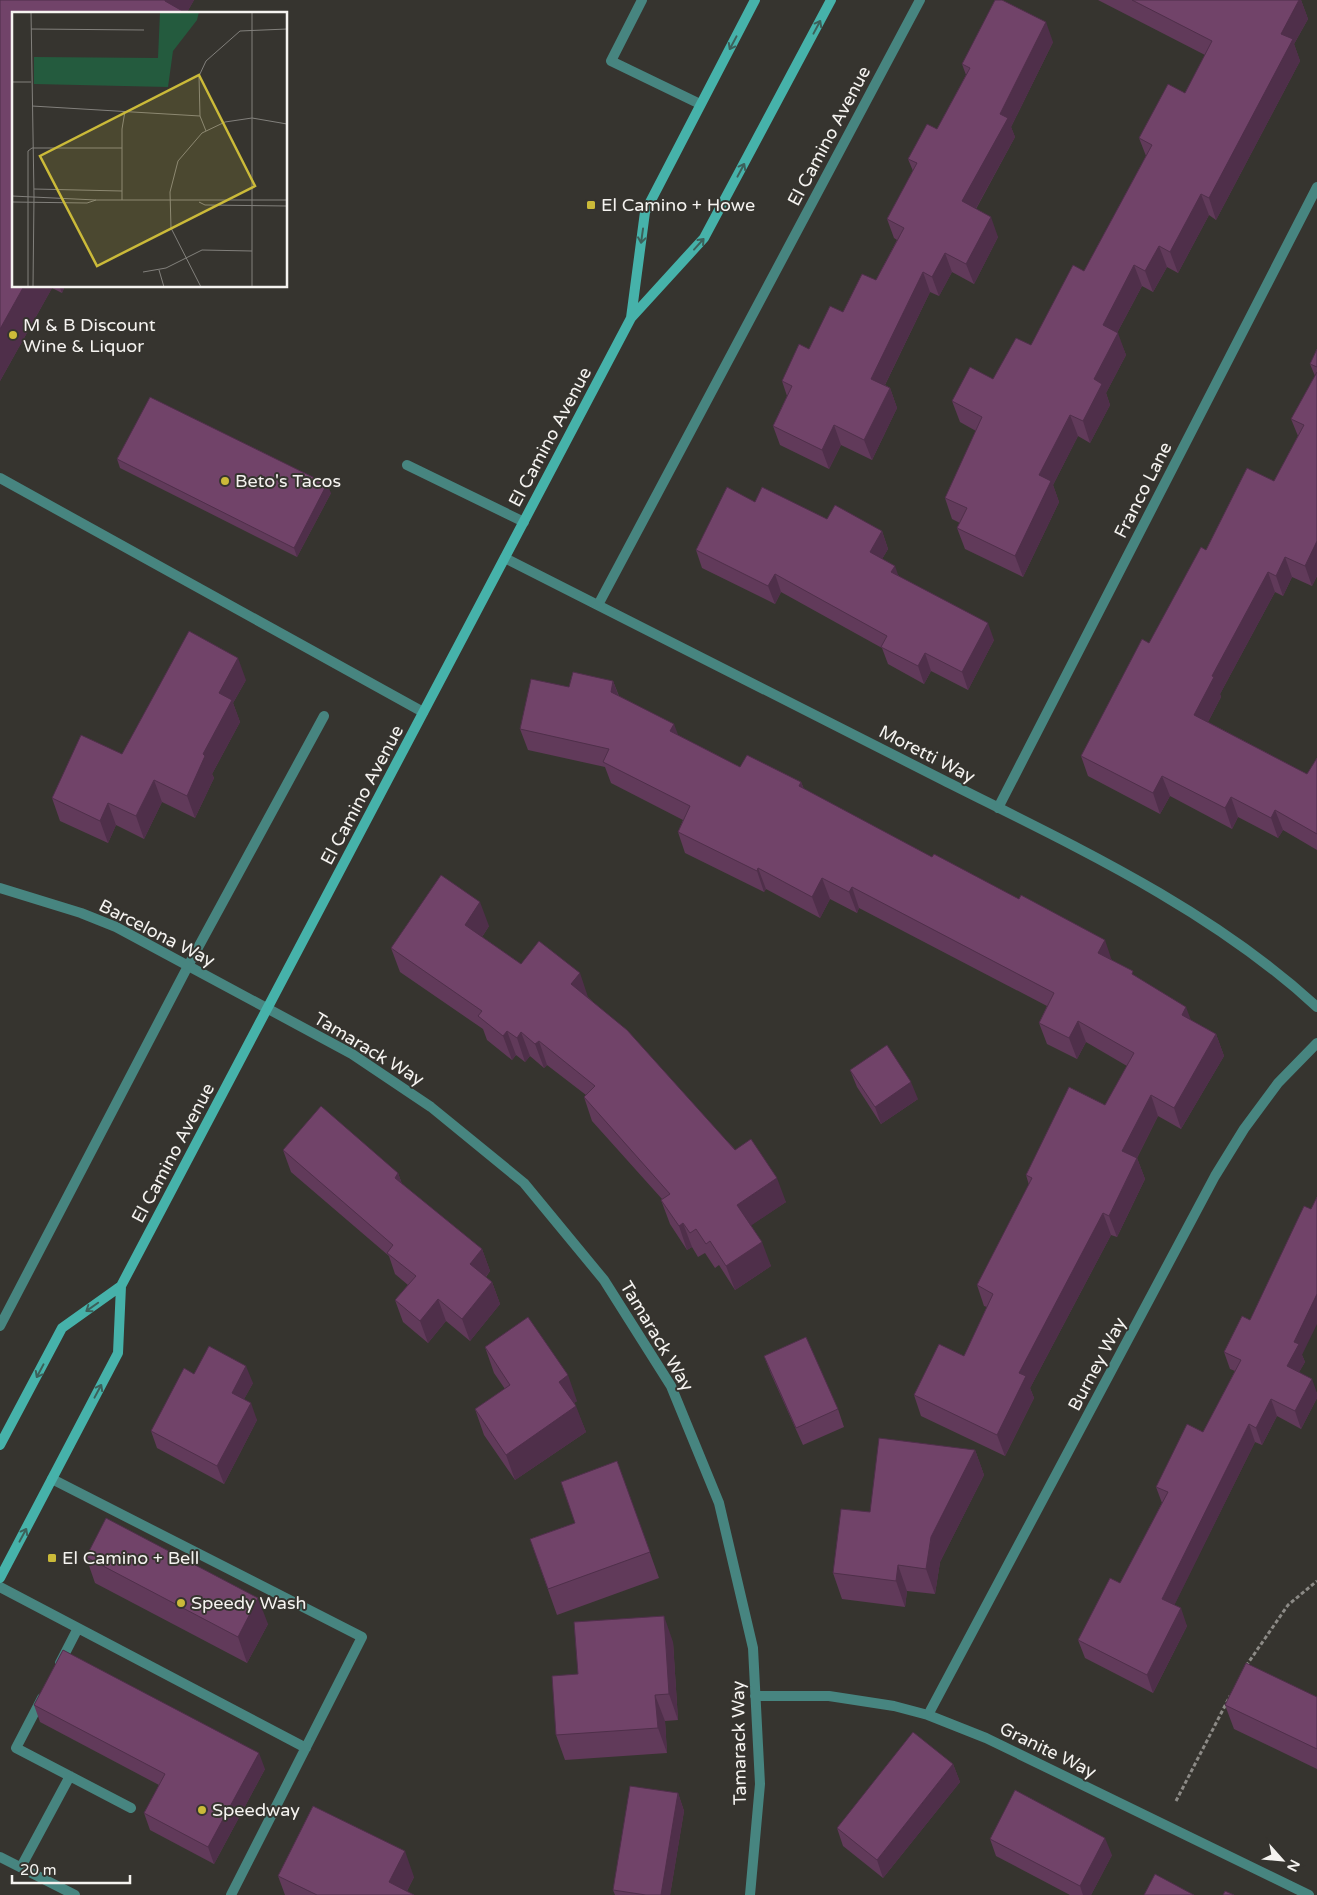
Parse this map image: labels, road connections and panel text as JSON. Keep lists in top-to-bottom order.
{
  "streets": {
    "main road": ["El Camino Avenue"],
    "street": [
      "Franco Lane",
      "Moretti Way",
      "Barcelona Way",
      "Tamarack Way",
      "Burney Way",
      "Granite Way"
    ]
  },
  "crossings": [
    ["El Camino Avenue", "Moretti Way"],
    ["El Camino Avenue", "Barcelona Way"],
    ["El Camino Avenue", "Tamarack Way"],
    ["Franco Lane", "Moretti Way"],
    ["Barcelona Way", "Tamarack Way"],
    ["Tamarack Way", "Granite Way"],
    ["Burney Way", "Granite Way"]
  ],
  "places": {
    "transit": ["El Camino + Howe", "El Camino + Bell"],
    "other": [
      "M & B Discount Wine & Liquor",
      "Beto's Tacos",
      "Speedy Wash",
      "Speedway"
    ]
  },
  "scale_bar": "20 m",
  "north": "bottom right"
}
